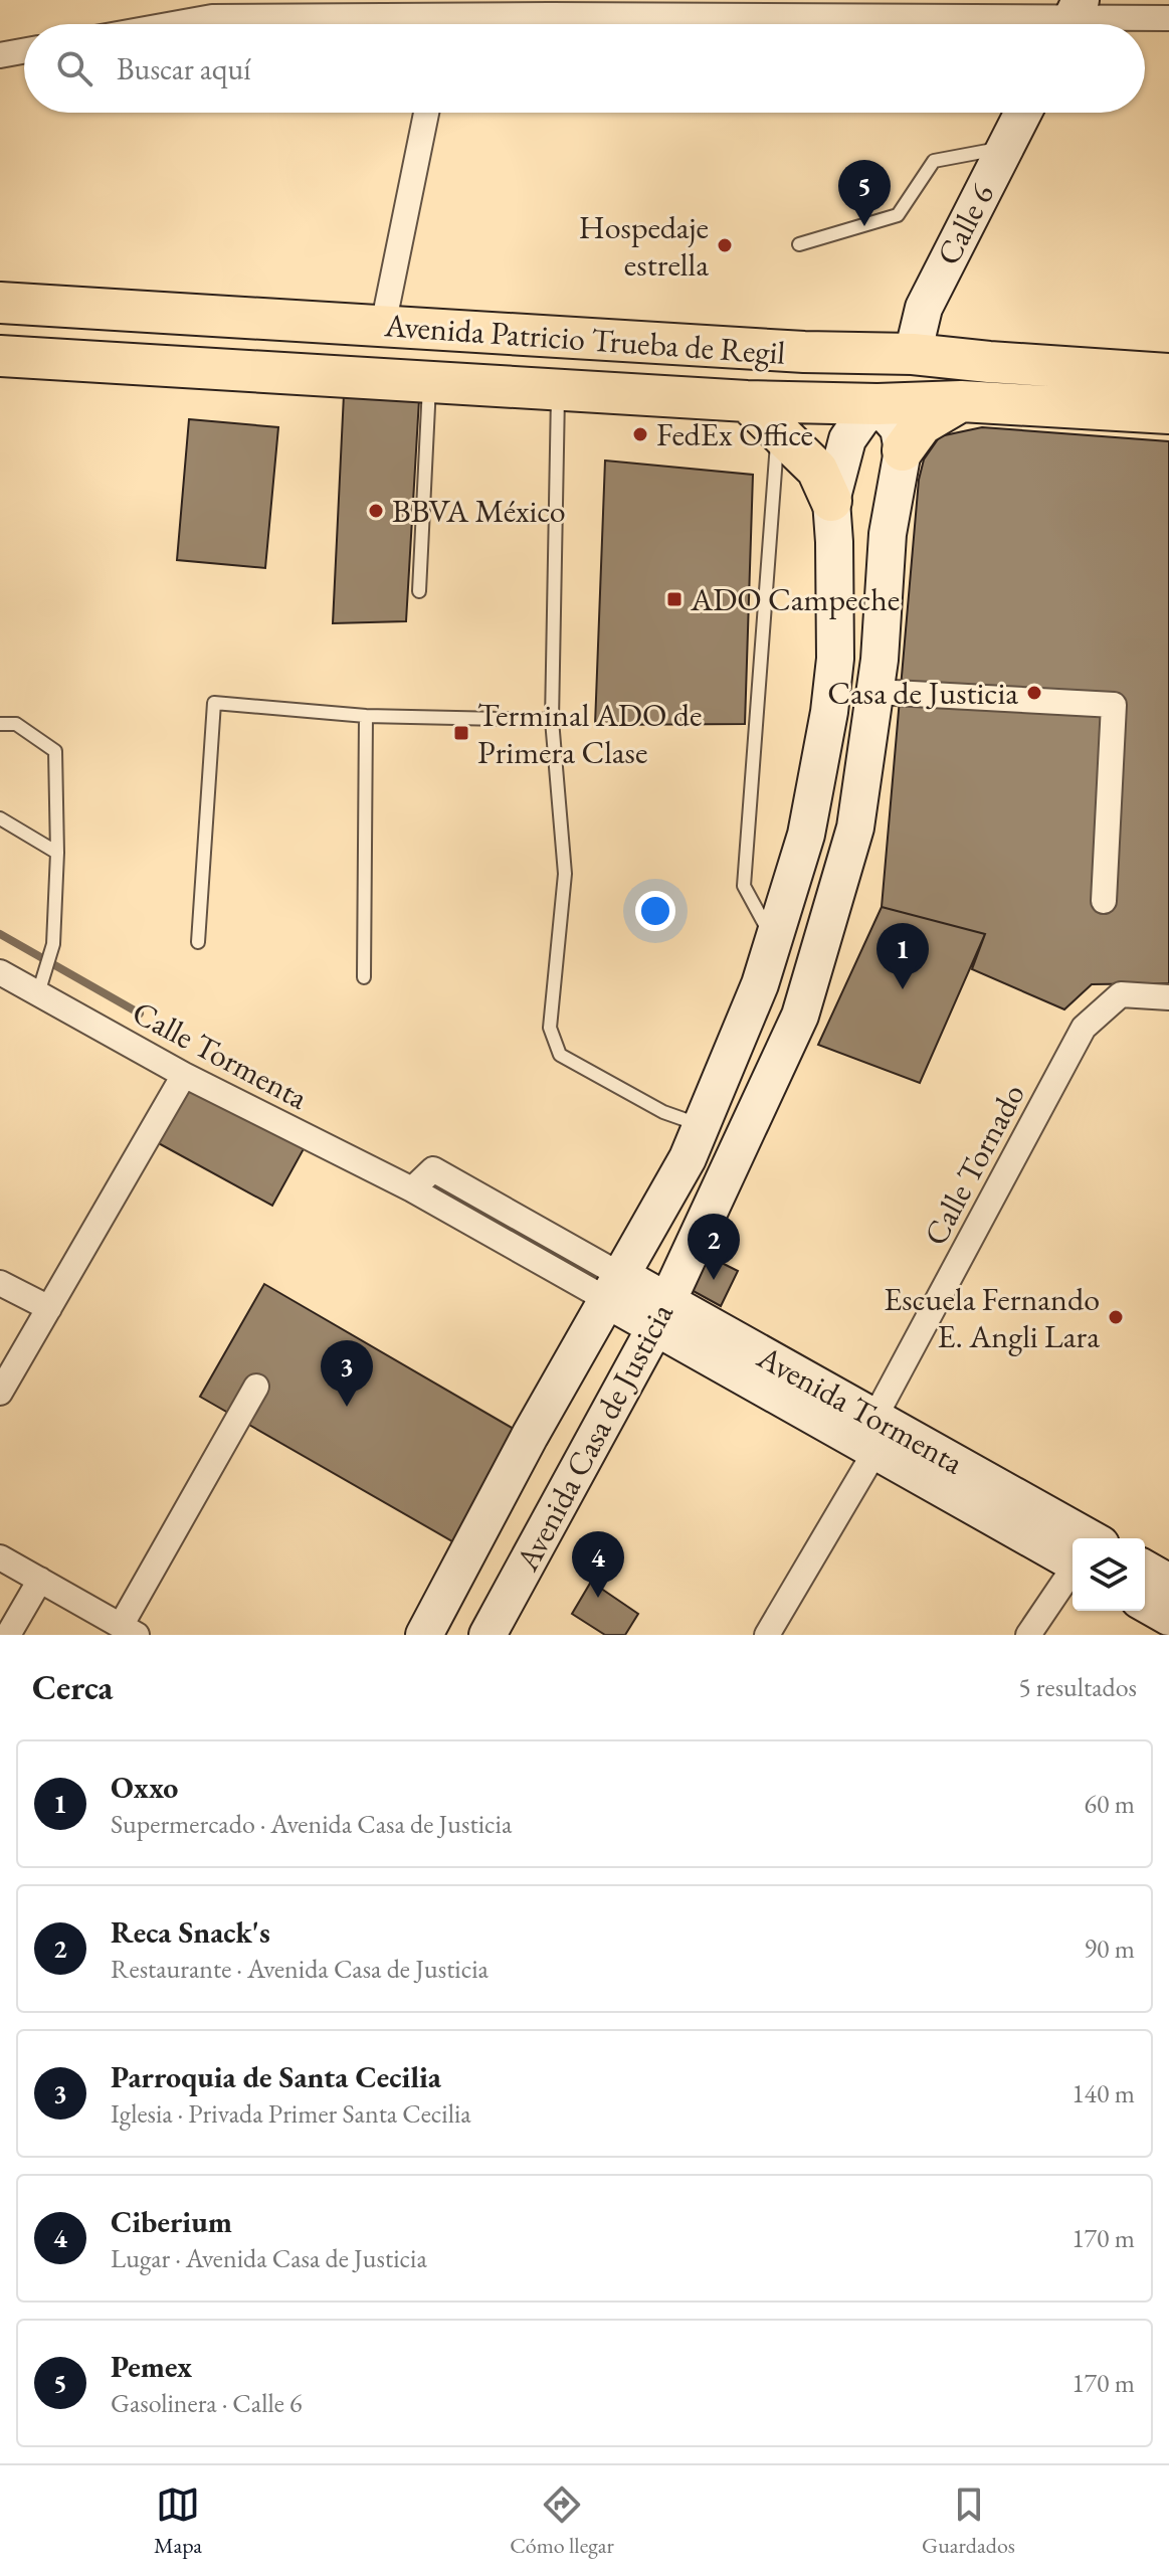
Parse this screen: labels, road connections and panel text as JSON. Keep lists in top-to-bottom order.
{
  "streets": {
    "main road": ["Avenida Patricio Trueba de Regil"],
    "street": [
      "Calle 6",
      "Calle Tormenta",
      "Calle Tornado",
      "Avenida Tormenta",
      "Avenida Casa de Justicia"
    ]
  },
  "crossings": [
    ["Calle 6", "Avenida Patricio Trueba de Regil"],
    ["Avenida Patricio Trueba de Regil", "Avenida Casa de Justicia"],
    ["Calle Tormenta", "Avenida Tormenta"],
    ["Calle Tormenta", "Avenida Casa de Justicia"],
    ["Calle Tornado", "Avenida Tormenta"],
    ["Avenida Tormenta", "Avenida Casa de Justicia"]
  ],
  "places": {
    "other": [
      "Hospedaje estrella",
      "FedEx Office",
      "BBVA México",
      "Casa de Justicia",
      "Escuela Fernando E. Angli Lara"
    ],
    "transit": ["ADO Campeche", "Terminal ADO de Primera Clase"]
  },
  "page": {
    "search": "Buscar aquí",
    "pins": [
      "5",
      "1",
      "2",
      "3",
      "4"
    ],
    "heading": ["Cerca", "5 resultados"],
    "list": [
      {
        "mark": "1",
        "name": "Oxxo",
        "note": "Supermercado · Avenida Casa de Justicia",
        "value": "60 m"
      },
      {
        "mark": "2",
        "name": "Reca Snack's",
        "note": "Restaurante · Avenida Casa de Justicia",
        "value": "90 m"
      },
      {
        "mark": "3",
        "name": "Parroquia de Santa Cecilia",
        "note": "Iglesia · Privada Primer Santa Cecilia",
        "value": "140 m"
      },
      {
        "mark": "4",
        "name": "Ciberium",
        "note": "Lugar · Avenida Casa de Justicia",
        "value": "170 m"
      },
      {
        "mark": "5",
        "name": "Pemex",
        "note": "Gasolinera · Calle 6",
        "value": "170 m"
      }
    ],
    "nav": ["Mapa", "Cómo llegar", "Guardados"]
  }
}
